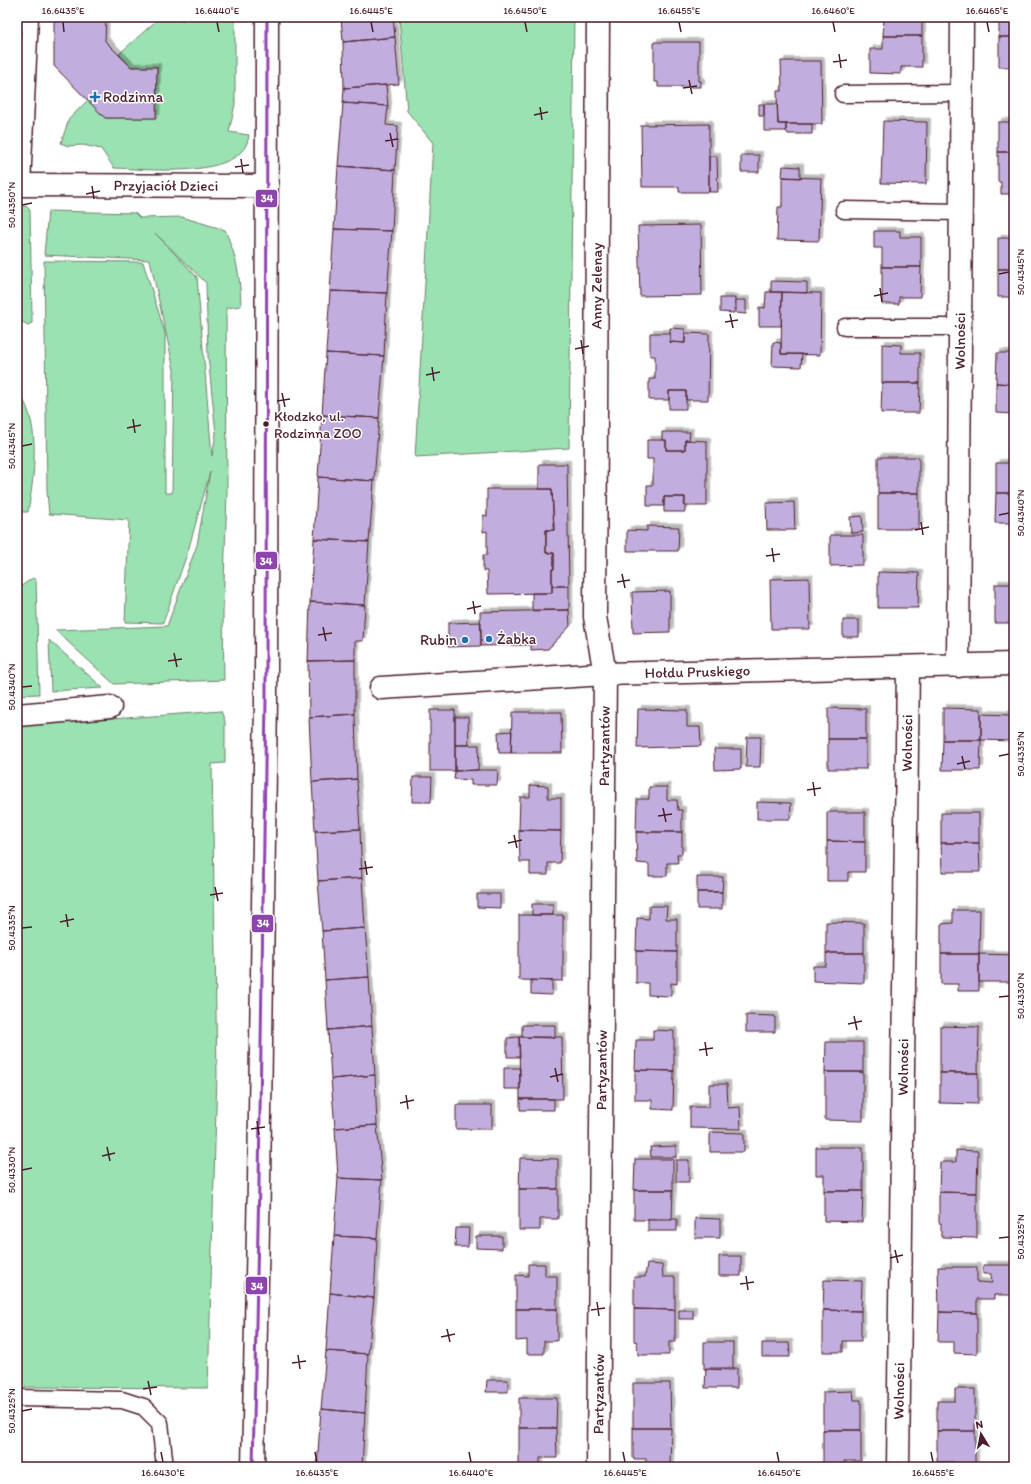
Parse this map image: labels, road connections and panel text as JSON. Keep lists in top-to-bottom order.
{
  "streets": {
    "street": [
      "Przyjaciół Dzieci",
      "Anny Zelenay",
      "Wolności",
      "Hołdu Pruskiego",
      "Partyzantów"
    ]
  },
  "crossings": [
    ["Anny Zelenay", "Hołdu Pruskiego"],
    ["Anny Zelenay", "Partyzantów"],
    ["Wolności", "Hołdu Pruskiego"],
    ["Hołdu Pruskiego", "Partyzantów"]
  ],
  "places": {
    "health": ["Rodzinna"],
    "other": ["Kłodzko, ul. Rodzinna ZOO", "Żabka", "Rubin"]
  },
  "lines": ["transit line 34"],
  "north": "top",
  "coordinates": [
    "16.6435°E",
    "16.6440°E",
    "16.6445°E",
    "16.6450°E",
    "16.6455°E",
    "16.6460°E",
    "16.6465°E",
    "50.4350°N",
    "50.4345°N",
    "50.4340°N",
    "50.4335°N",
    "50.4330°N",
    "50.4325°N",
    "16.6430°E"
  ]
}
